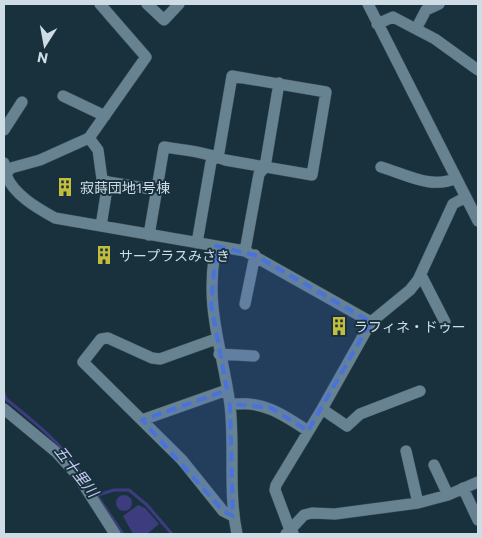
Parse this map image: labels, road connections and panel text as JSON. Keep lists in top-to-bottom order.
{
  "water": ["五十里川"],
  "places": {
    "building": ["寂蒔団地1号棟", "サープラスみさき", "ラフィネ・ドゥー"]
  },
  "north": "bottom"
}
